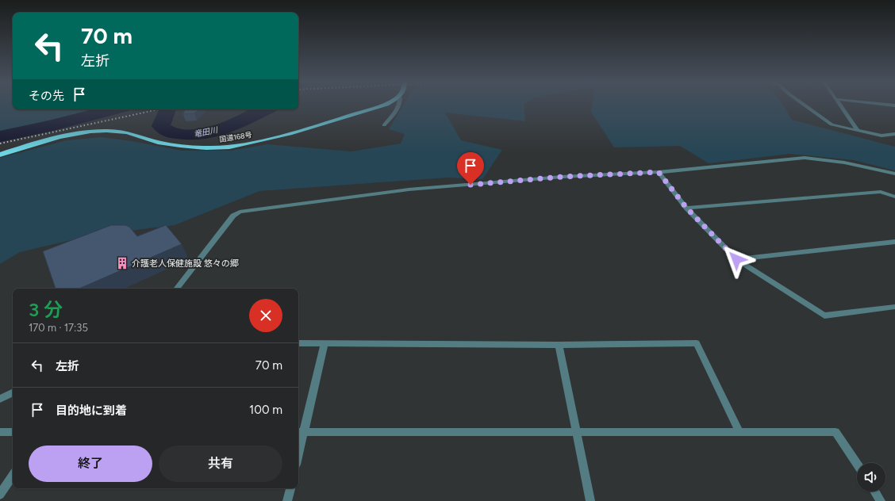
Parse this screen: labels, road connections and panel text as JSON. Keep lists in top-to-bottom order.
{
  "streets": {
    "highway": ["国道168号"]
  },
  "water": ["竜田川"],
  "places": {
    "building": ["介護老人保健施設 悠々の郷"]
  },
  "page": {
    "turn": ["70 m", "左折"],
    "then": "その先",
    "heading": ["3 分", "170 m · 17:35"],
    "list": [
      {
        "name": "左折",
        "value": "70 m"
      },
      {
        "name": "目的地に到着",
        "value": "100 m"
      }
    ],
    "buttons": ["終了", "共有"]
  }
}
